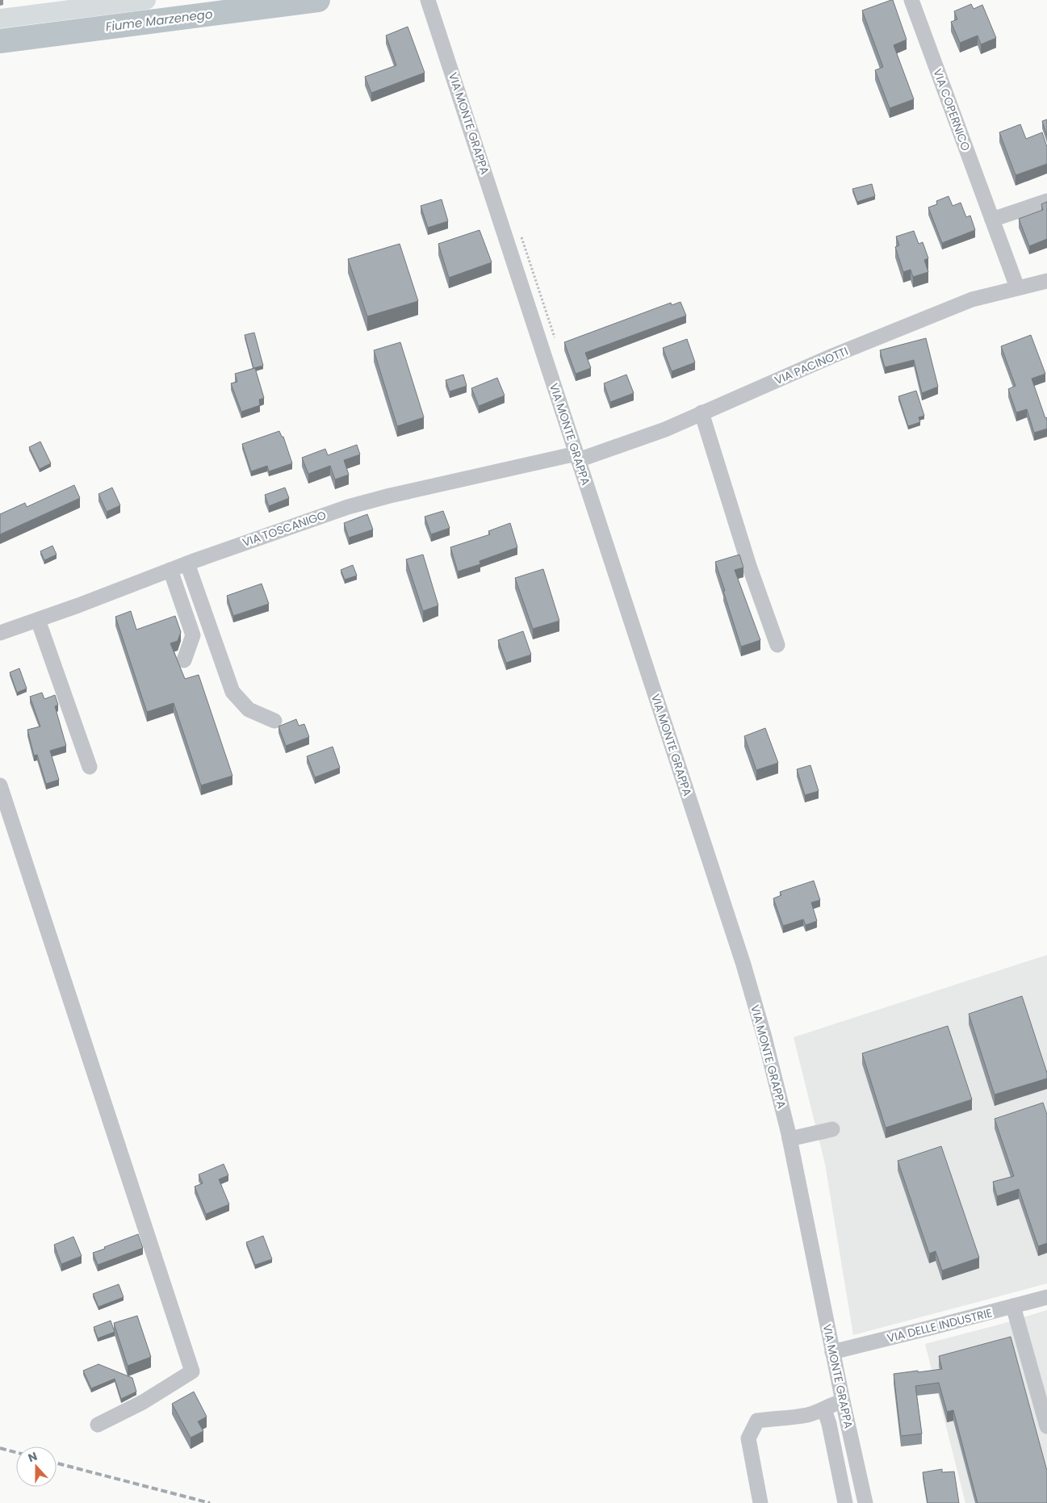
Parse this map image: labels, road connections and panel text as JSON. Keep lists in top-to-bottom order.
{
  "streets": {
    "street": [
      "VIA COPERNICO",
      "VIA MONTE GRAPPA",
      "VIA PACINOTTI",
      "VIA TOSCANIGO",
      "VIA DELLE INDUSTRIE"
    ]
  },
  "crossings": [
    ["VIA COPERNICO", "VIA PACINOTTI"],
    ["VIA MONTE GRAPPA", "VIA PACINOTTI"],
    ["VIA MONTE GRAPPA", "VIA TOSCANIGO"],
    ["VIA MONTE GRAPPA", "VIA DELLE INDUSTRIE"],
    ["VIA PACINOTTI", "VIA TOSCANIGO"]
  ],
  "water": ["Fiume Marzenego"],
  "north": "top"
}
